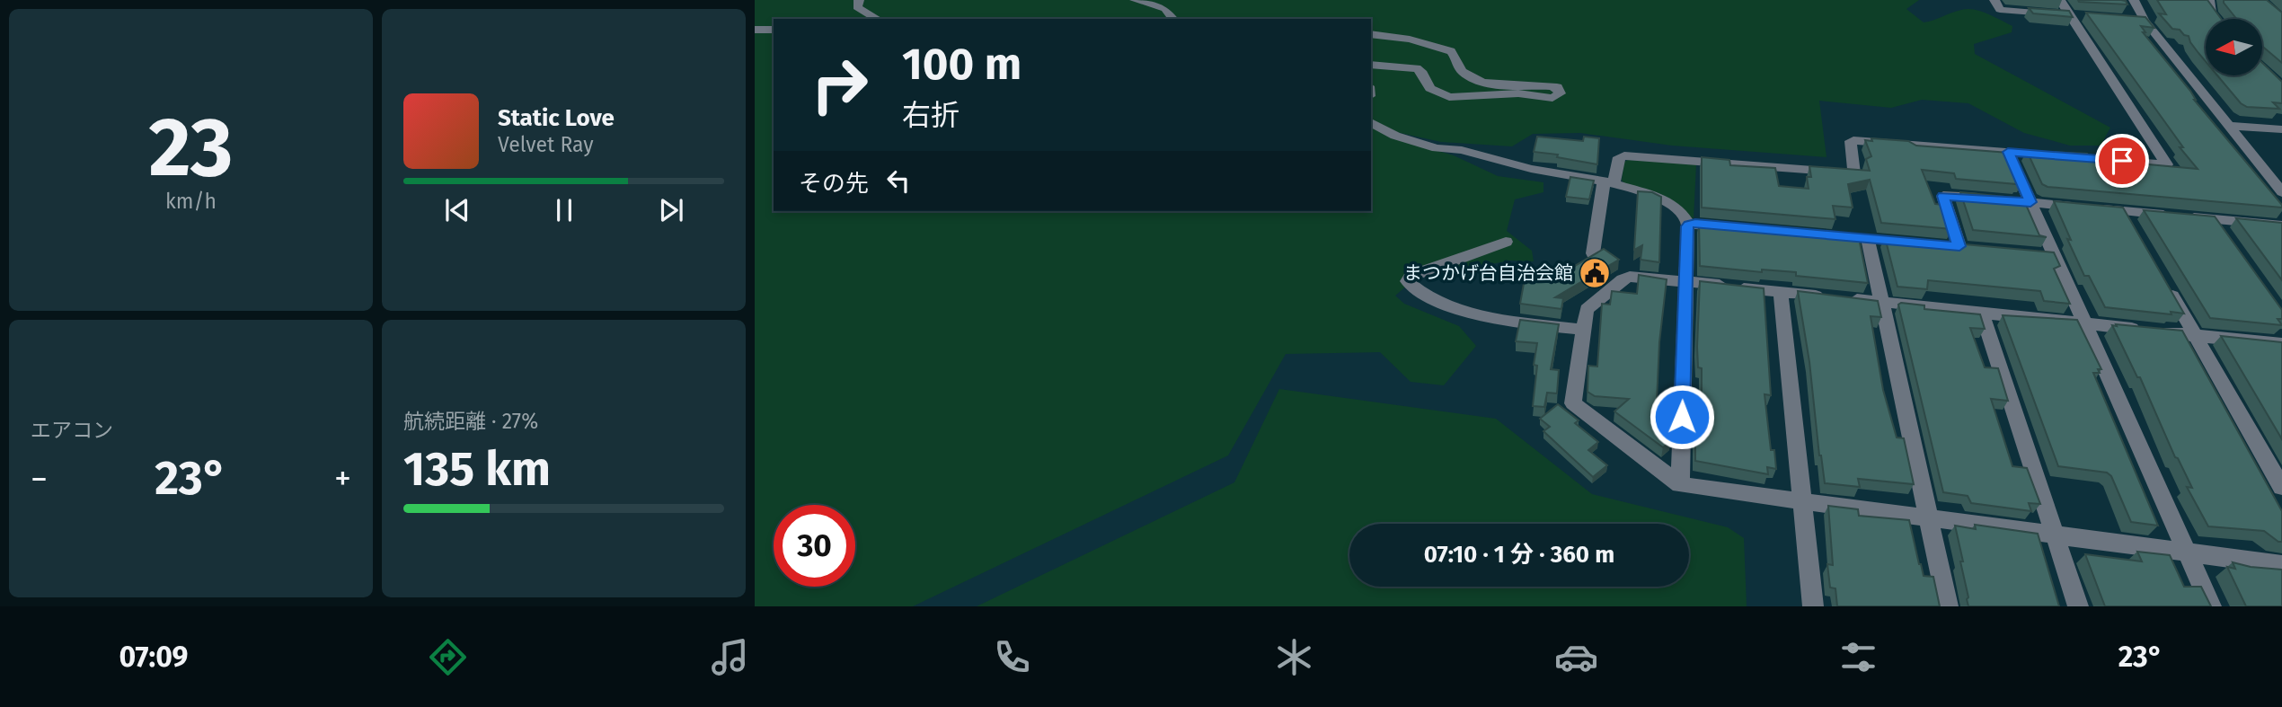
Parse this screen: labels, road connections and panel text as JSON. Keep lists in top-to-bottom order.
{
  "places": {
    "public building": ["まつかげ台自治会館"]
  },
  "north": "left",
  "page": {
    "tile": [
      ["23", "km/h"],
      "エアコン",
      ["航続距離 · 27%", "135 km"]
    ],
    "turn": ["100 m", "右折"],
    "song": ["Static Love", "Velvet Ray"],
    "then": "その先",
    "heat": ["−", "23°", "+"],
    "limit": "30",
    "trip": "07:10 · 1 分 · 360 m",
    "tabs": ["07:09", "23°"]
  }
}
